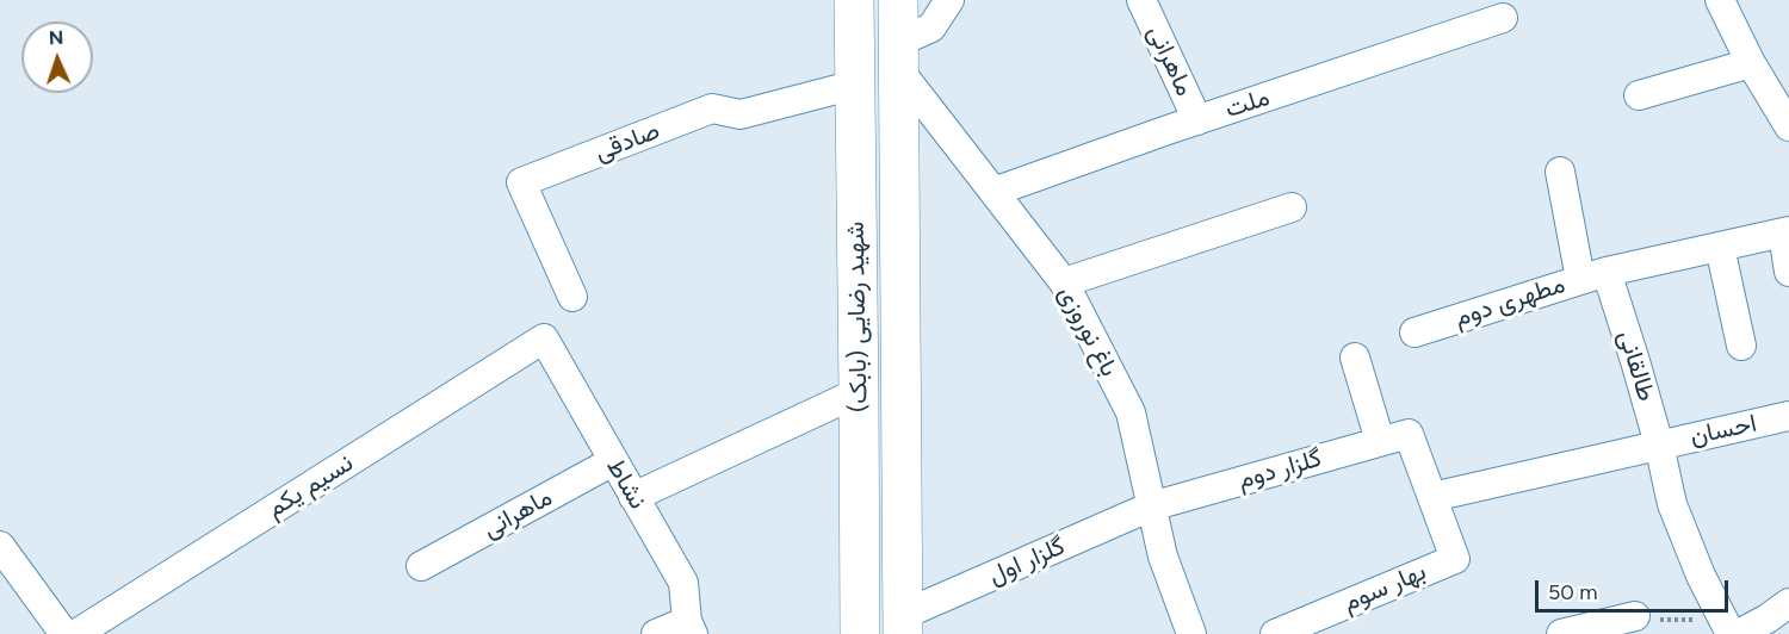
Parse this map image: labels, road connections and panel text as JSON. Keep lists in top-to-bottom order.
{
  "streets": {
    "main road": ["شهید رضایی (بابک)"],
    "street": [
      "ماهرانی",
      "ملت",
      "صادقی",
      "مطهری دوم",
      "باغ نوروزی",
      "طالقانی",
      "احسان",
      "گلزار دوم",
      "نشاط",
      "نسیم یکم",
      "گلزار اول",
      "بهار سوم"
    ]
  },
  "crossings": [
    ["ماهرانی", "ملت"],
    ["ماهرانی", "نشاط"],
    ["ملت", "باغ نوروزی"],
    ["صادقی", "شهید رضایی (بابک)"],
    ["مطهری دوم", "طالقانی"],
    ["شهید رضایی (بابک)", "باغ نوروزی"],
    ["شهید رضایی (بابک)", "گلزار اول"],
    ["باغ نوروزی", "گلزار دوم"],
    ["باغ نوروزی", "گلزار اول"],
    ["طالقانی", "احسان"],
    ["احسان", "گلزار دوم"],
    ["احسان", "بهار سوم"],
    ["گلزار دوم", "گلزار اول"],
    ["گلزار دوم", "بهار سوم"],
    ["نشاط", "نسیم یکم"]
  ],
  "scale_bar": "50 m",
  "north": "top"
}
